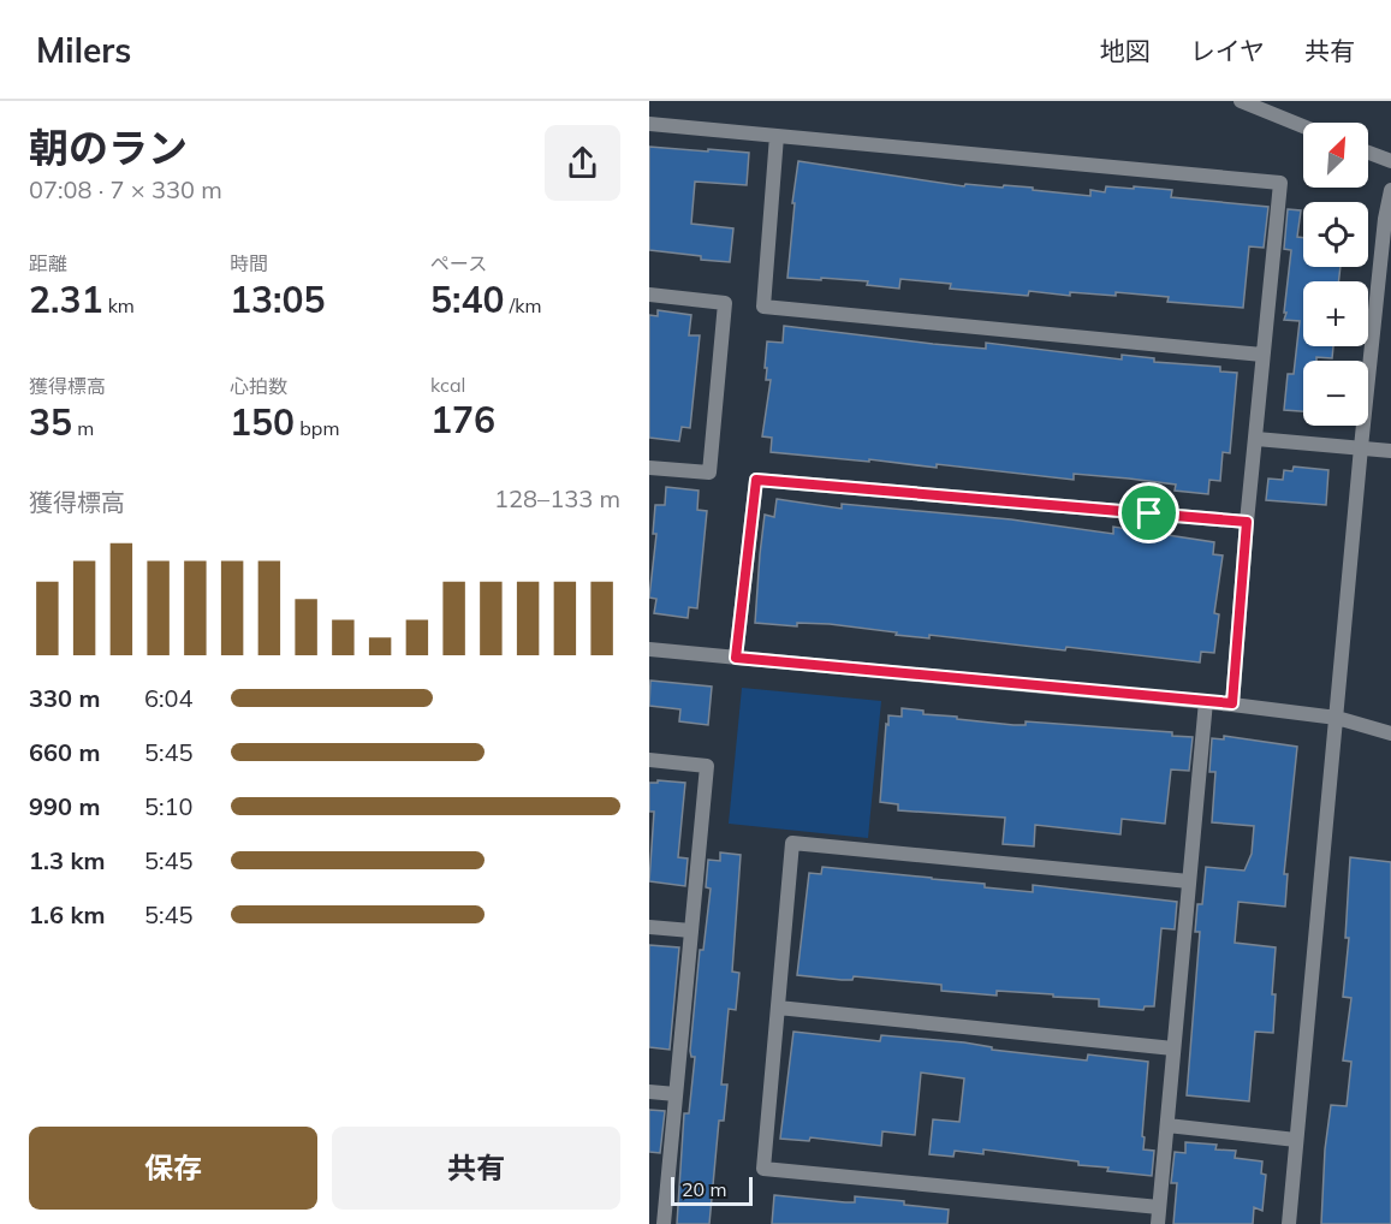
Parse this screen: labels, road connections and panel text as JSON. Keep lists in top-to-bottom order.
{
  "scale_bar": "20 m",
  "north": "top right",
  "page": {
    "header": "Milers",
    "nav": ["地図", "レイヤ", "共有"],
    "heading": ["朝のラン", "07:08 · 7 × 330 m"],
    "map_buttons": ["+", "−"],
    "stats": [
      ["距離", "2.31 km"],
      ["時間", "13:05"],
      ["ペース", "5:40 /km"],
      ["獲得標高", "35 m"],
      ["心拍数", "150 bpm"],
      ["kcal", "176"]
    ],
    "chart": ["獲得標高", "128–133 m"],
    "list": [
      {
        "name": "330 m",
        "note": "6:04"
      },
      {
        "name": "660 m",
        "note": "5:45"
      },
      {
        "name": "990 m",
        "note": "5:10"
      },
      {
        "name": "1.3 km",
        "note": "5:45"
      },
      {
        "name": "1.6 km",
        "note": "5:45"
      }
    ],
    "buttons": ["保存", "共有"],
    "scale": "20 m"
  }
}
